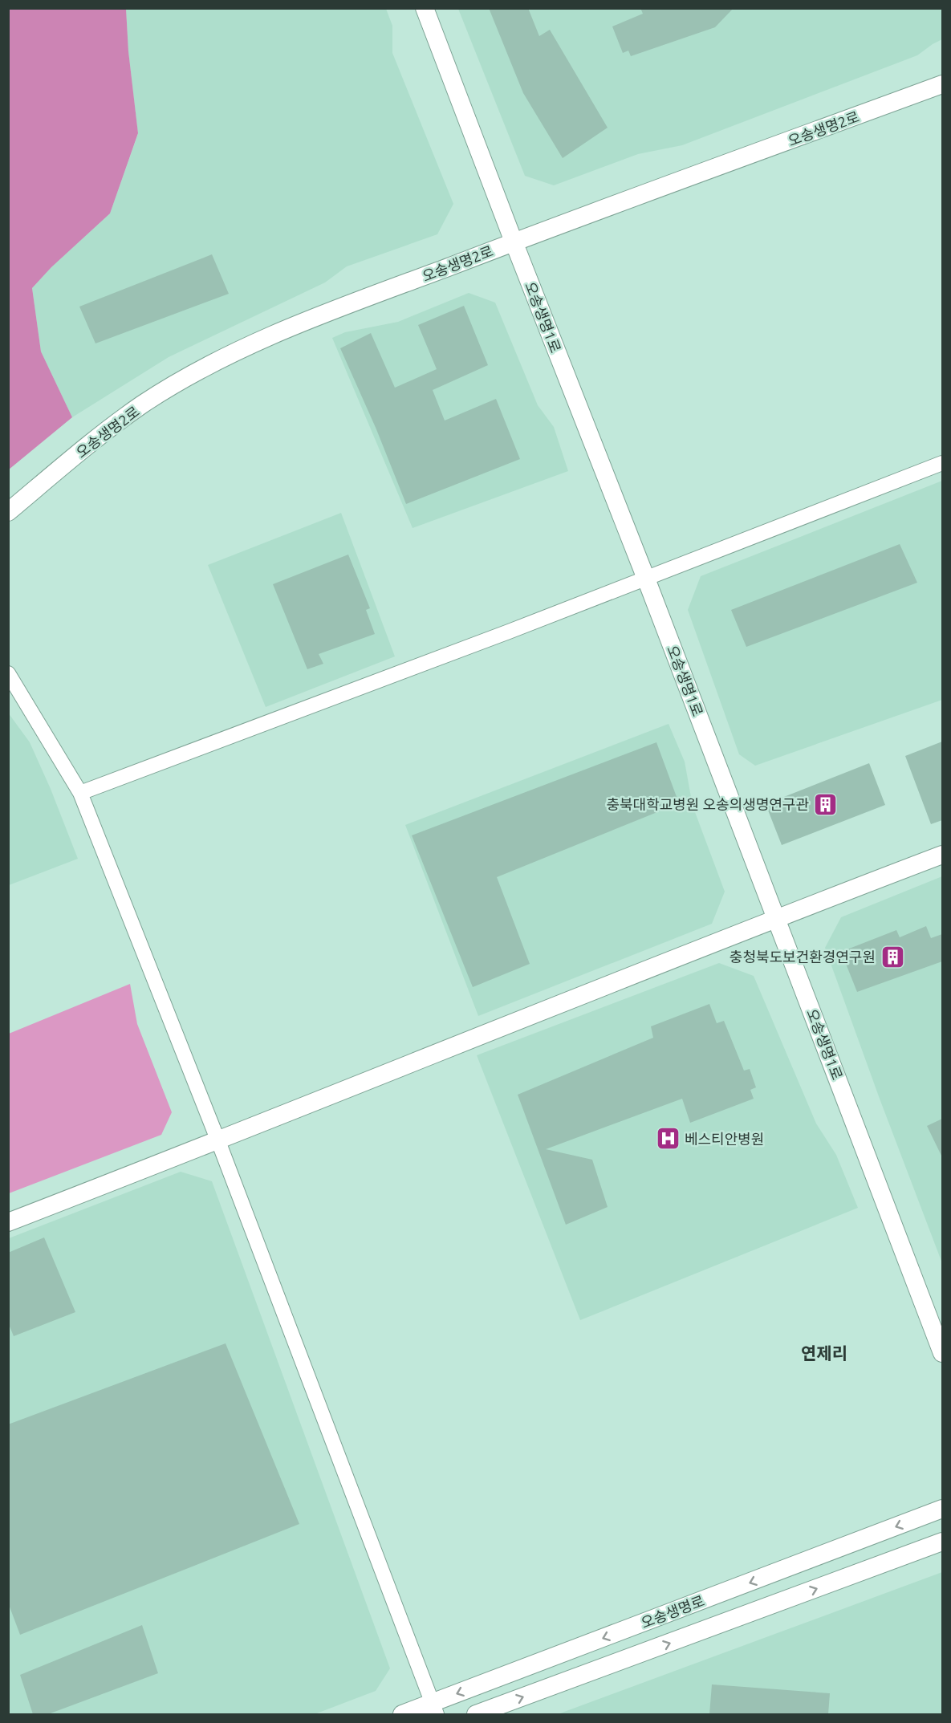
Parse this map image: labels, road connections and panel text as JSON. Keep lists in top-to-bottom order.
{
  "streets": {
    "street": ["오송생명2로", "오송생명1로", "오송생명로"]
  },
  "crossings": [
    ["오송생명2로", "오송생명1로"]
  ],
  "districts": ["연제리"],
  "places": {
    "building": ["충북대학교병원 오송의생명연구관", "충청북도보건환경연구원"],
    "hospital": ["베스티안병원"]
  }
}
